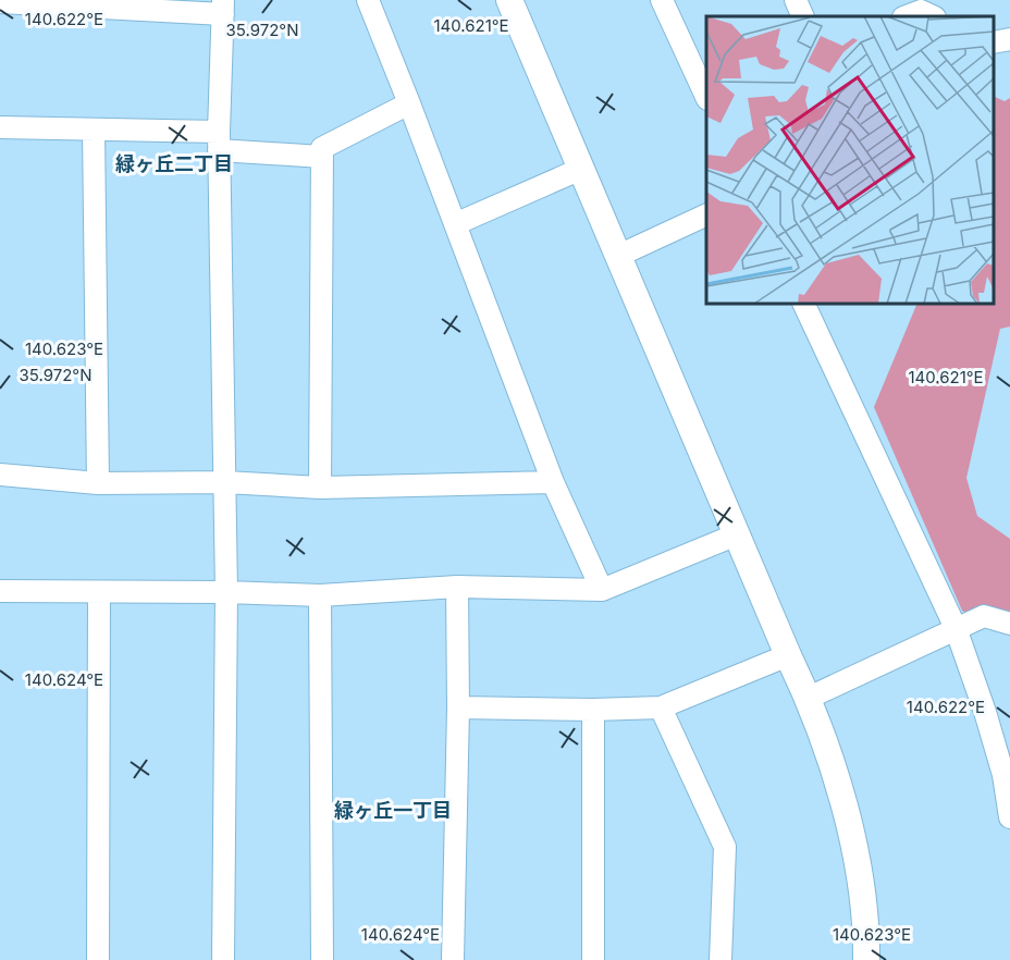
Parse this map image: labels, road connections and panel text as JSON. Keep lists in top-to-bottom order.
{
  "districts": ["緑ヶ丘二丁目", "緑ヶ丘一丁目"],
  "coordinates": [
    "140.622°E",
    "140.621°E",
    "35.972°N",
    "140.623°E",
    "140.624°E"
  ]
}
